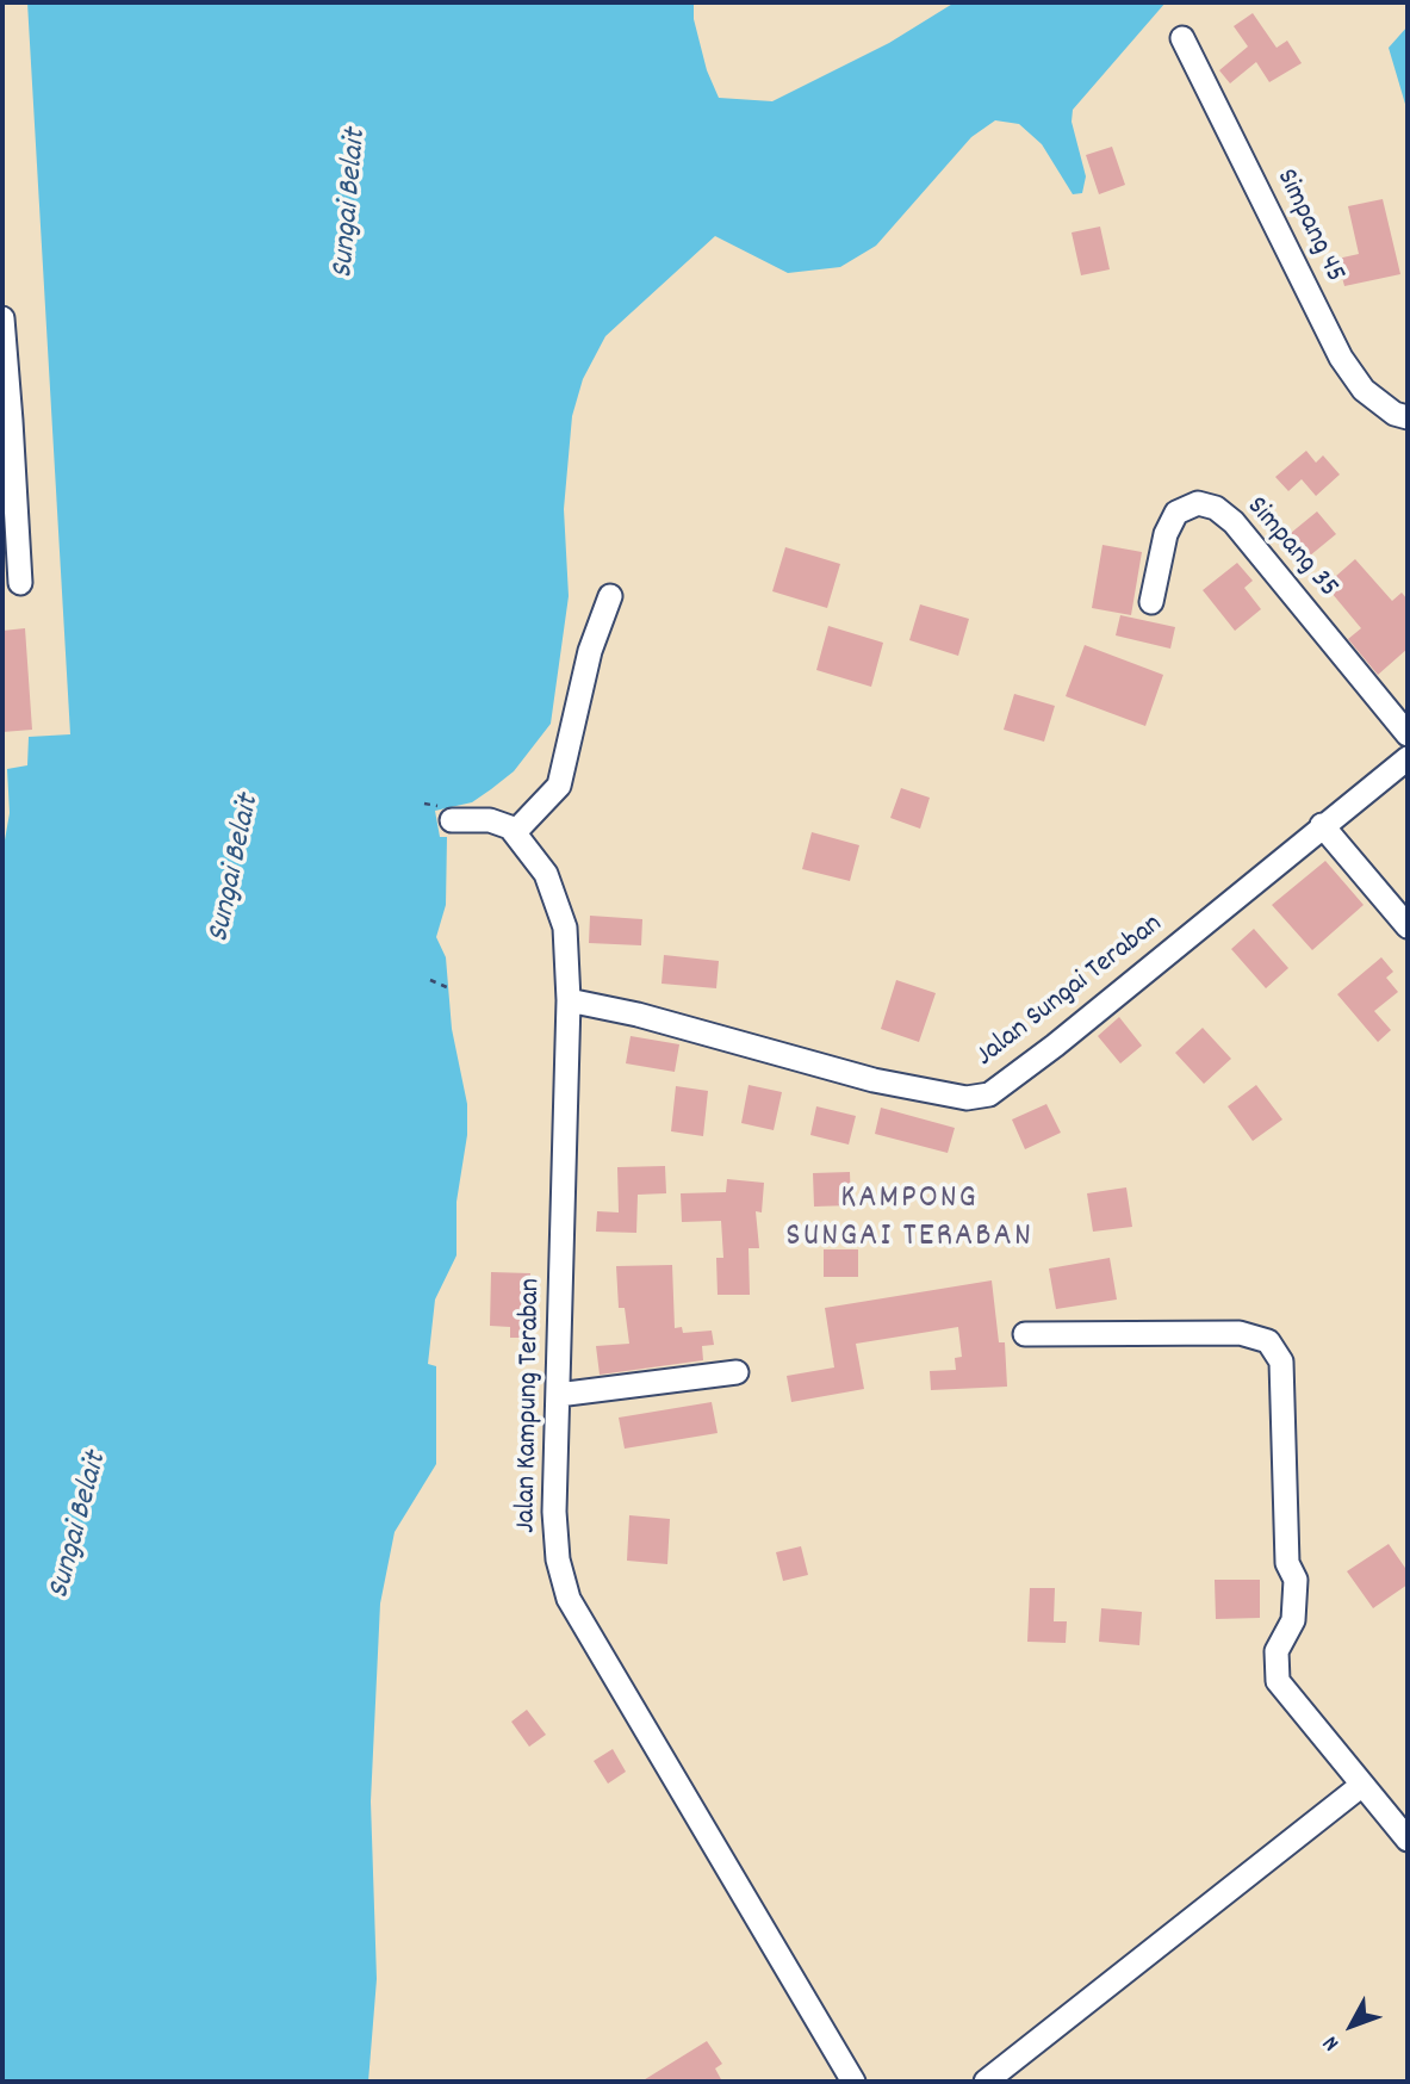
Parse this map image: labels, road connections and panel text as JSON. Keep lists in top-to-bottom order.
{
  "streets": {
    "street": [
      "Simpang 45",
      "Simpang 35",
      "Jalan Sungai Teraban",
      "Jalan Kampung Teraban"
    ]
  },
  "crossings": [
    ["Jalan Sungai Teraban", "Jalan Kampung Teraban"]
  ],
  "districts": ["KAMPONG SUNGAI TERABAN"],
  "water": ["Sungai Belait"],
  "north": "bottom left"
}
